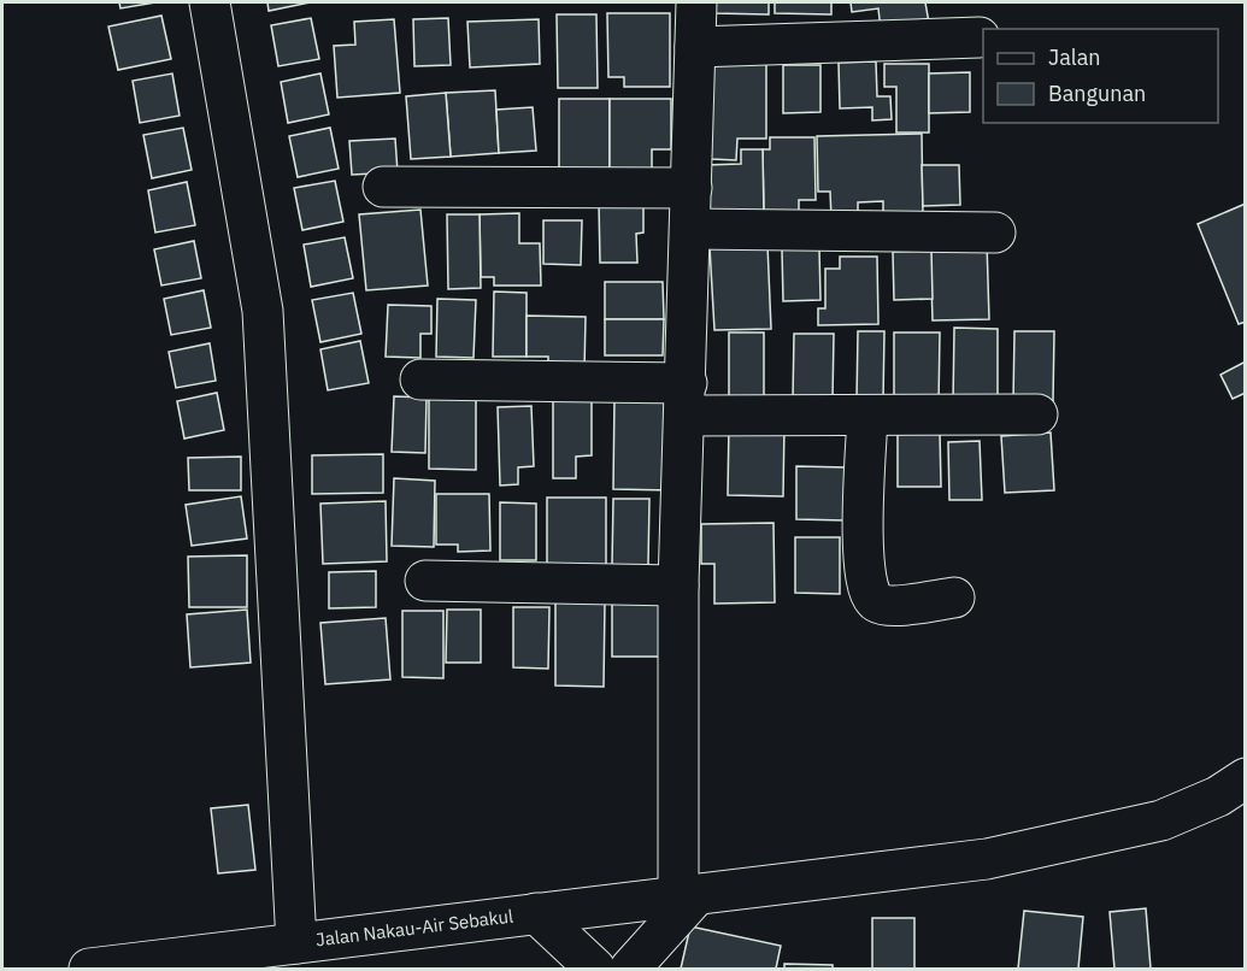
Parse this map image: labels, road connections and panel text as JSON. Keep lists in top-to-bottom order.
{
  "streets": {
    "main road": ["Jalan Nakau-Air Sebakul"]
  },
  "legend": ["Jalan", "Bangunan"]
}
